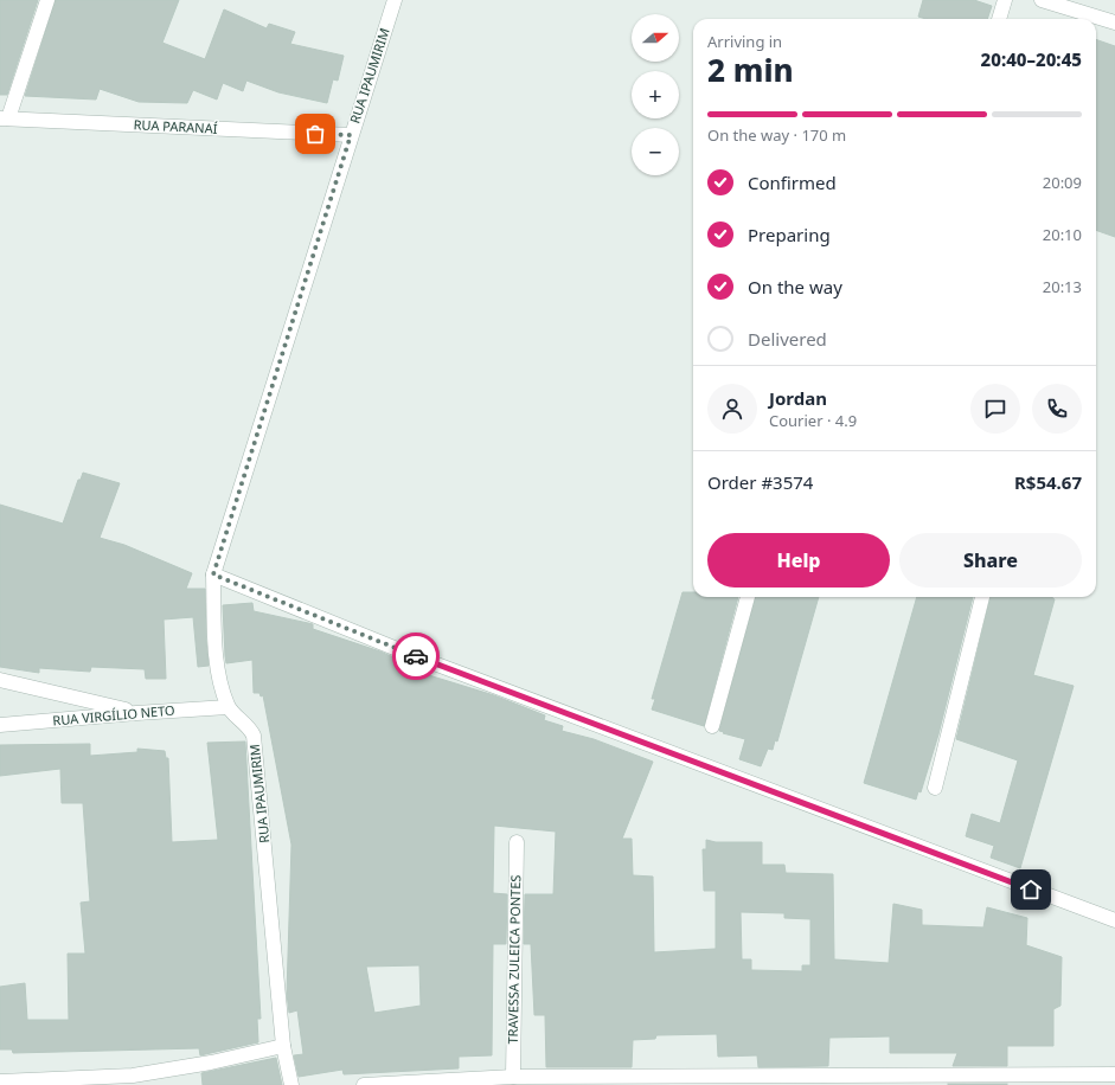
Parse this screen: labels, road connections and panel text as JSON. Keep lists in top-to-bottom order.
{
  "streets": {
    "street": [
      "RUA IPAUMIRIM",
      "RUA PARANAÍ",
      "RUA VIRGÍLIO NETO",
      "TRAVESSA ZULEICA PONTES"
    ]
  },
  "crossings": [
    ["RUA IPAUMIRIM", "RUA PARANAÍ"],
    ["RUA IPAUMIRIM", "RUA VIRGÍLIO NETO"]
  ],
  "north": "right",
  "page": {
    "map_buttons": ["+", "−"],
    "heading": ["2 min", "Arriving in", "20:40–20:45"],
    "panel": [
      "Jordan",
      "Courier · 4.9",
      "Order #3574",
      "R$54.67"
    ],
    "bar": "On the way · 170 m",
    "list": [
      ["Confirmed", "20:09"],
      ["Preparing", "20:10"],
      ["On the way", "20:13"],
      "Delivered"
    ],
    "buttons": ["Help", "Share"]
  }
}
